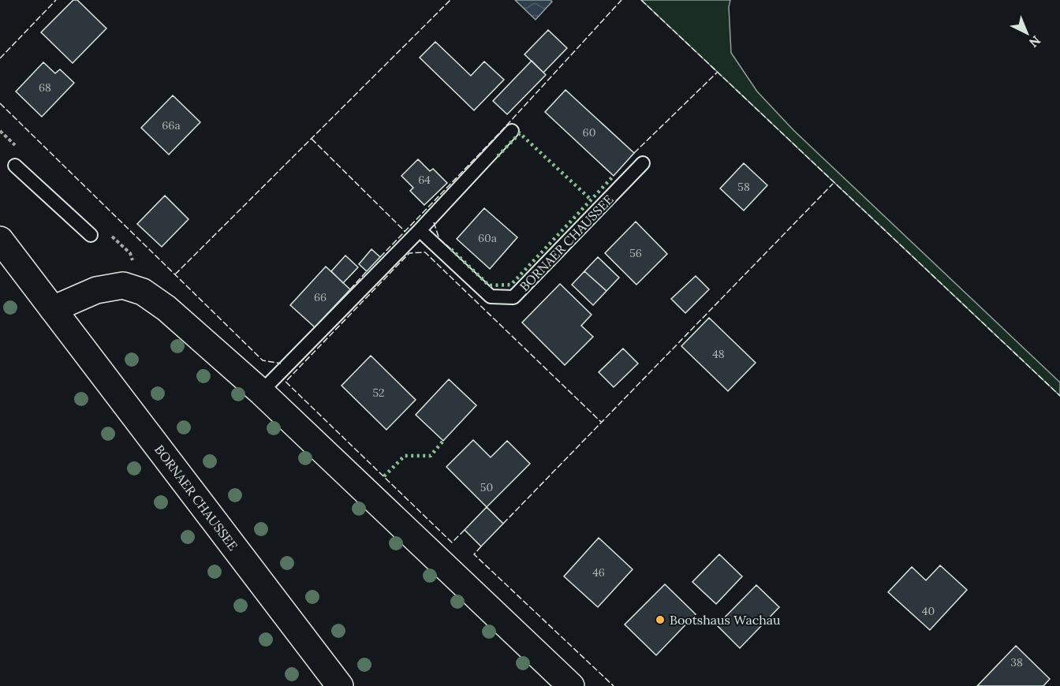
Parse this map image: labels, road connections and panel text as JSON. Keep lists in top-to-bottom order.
{
  "streets": {
    "street": ["BORNAER CHAUSSEE"]
  },
  "places": ["Bootshaus Wachau"],
  "house_numbers": [
    "68",
    "66a",
    "60",
    "64",
    "58",
    "60a",
    "56",
    "66",
    "48",
    "52",
    "50",
    "46",
    "40",
    "38"
  ],
  "north": "bottom right"
}
